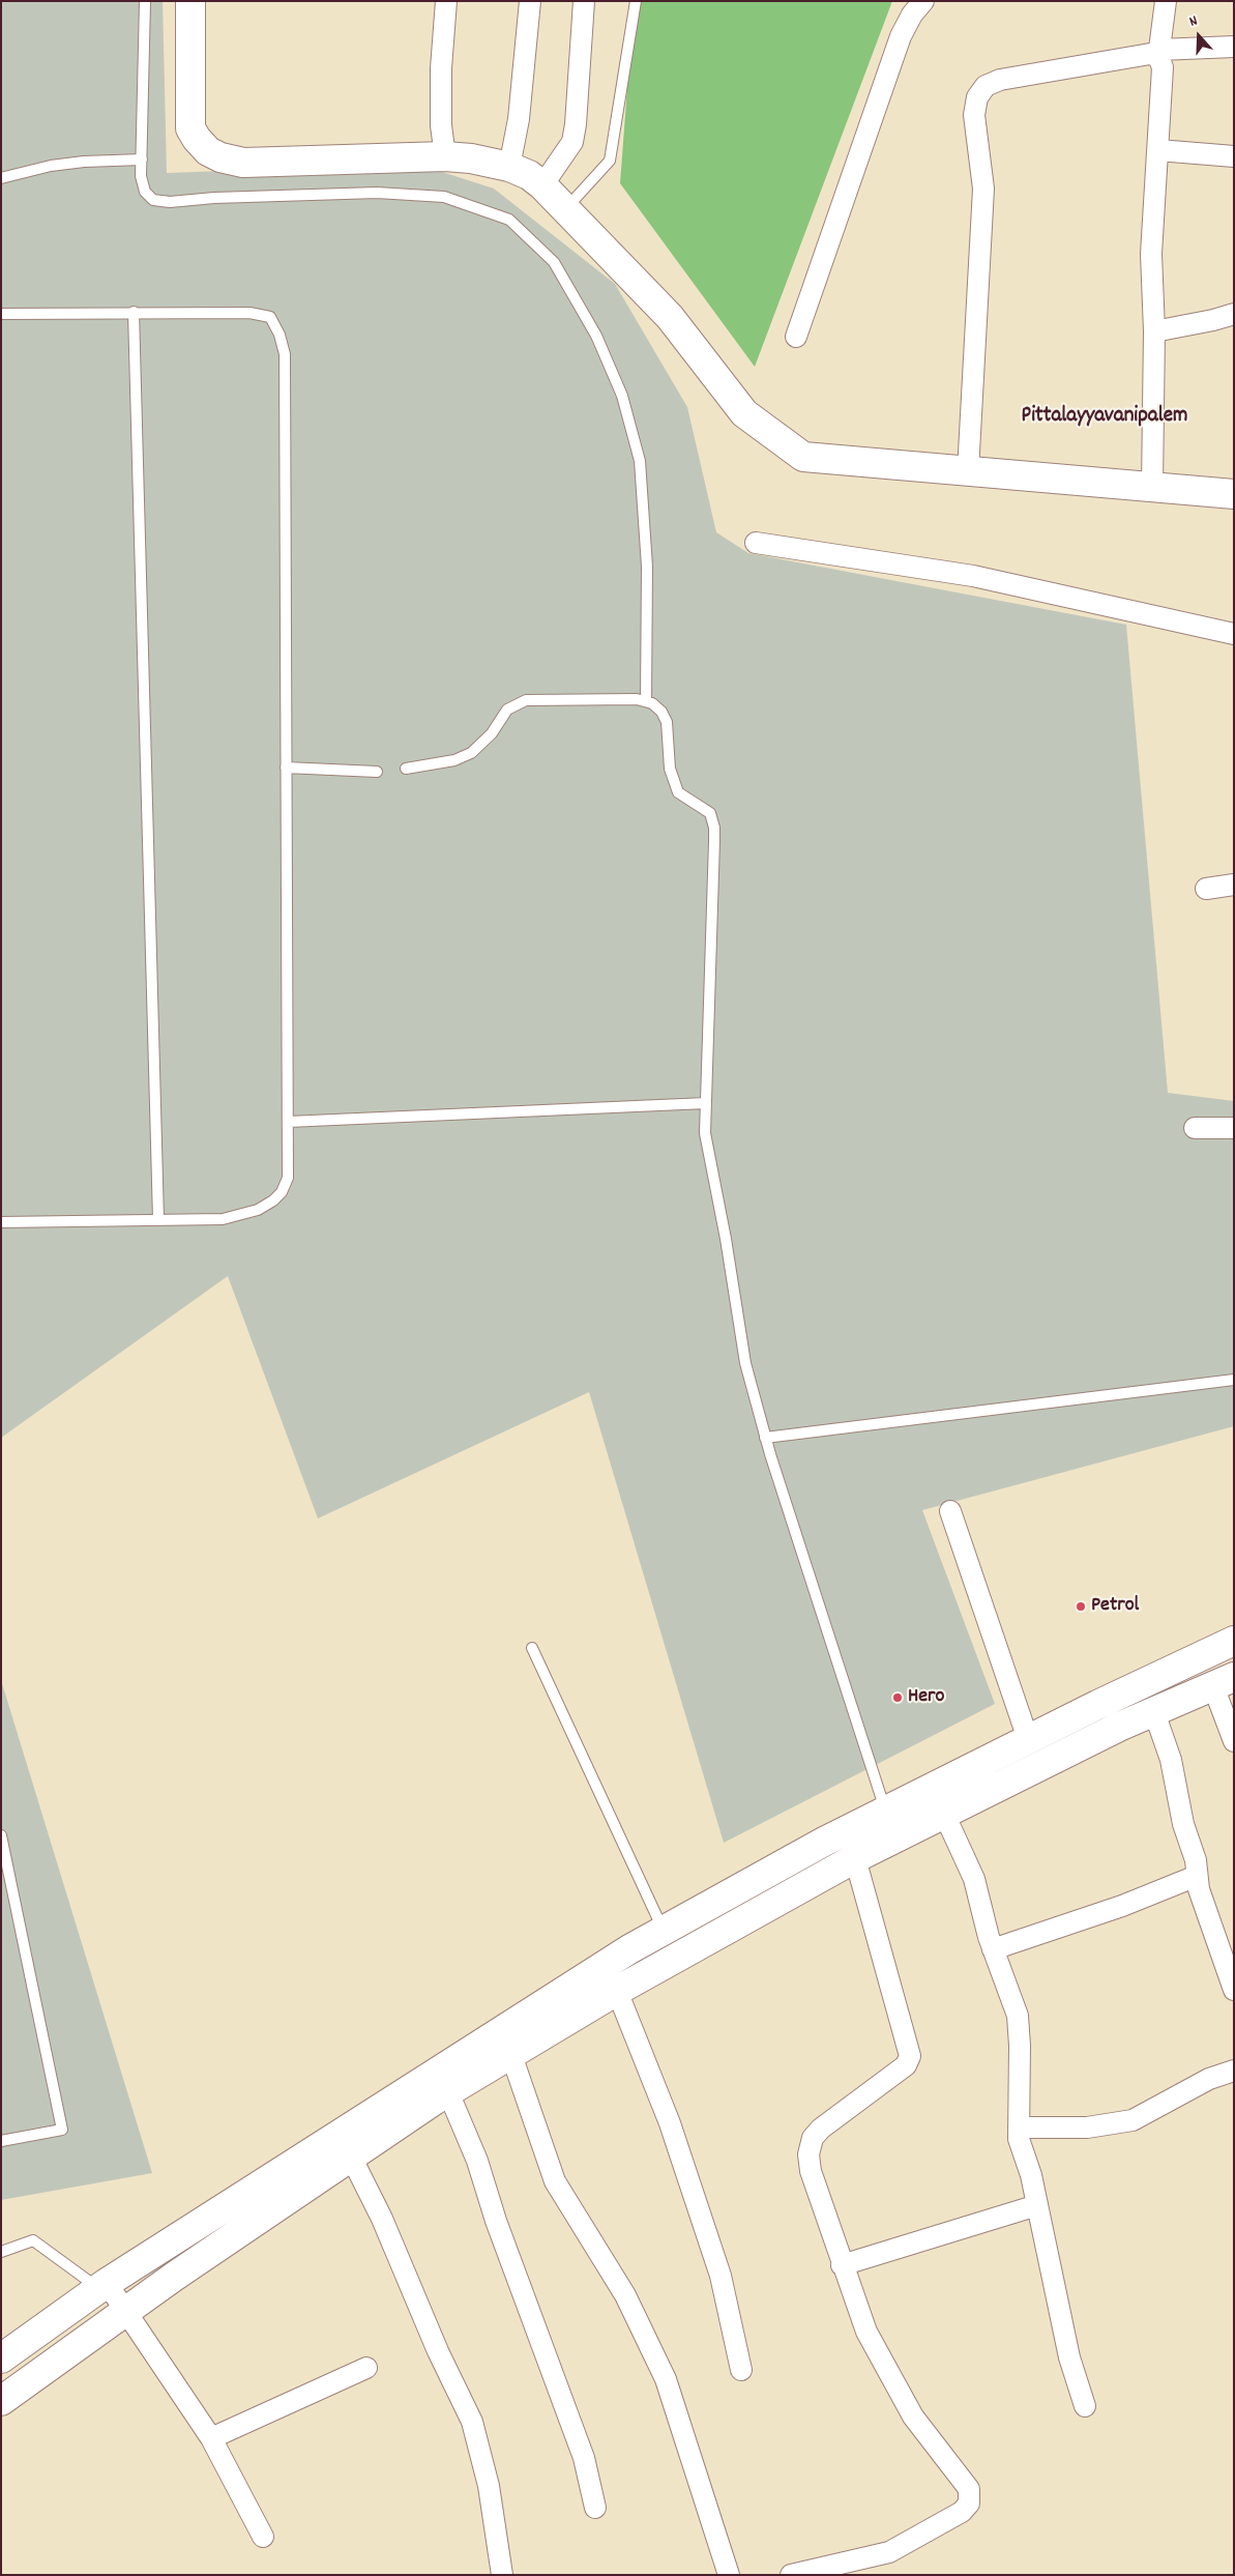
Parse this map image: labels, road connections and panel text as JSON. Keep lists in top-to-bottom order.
{
  "districts": ["Pittalayyavanipalem"],
  "places": ["Petrol", "Hero"],
  "north": "top"
}
